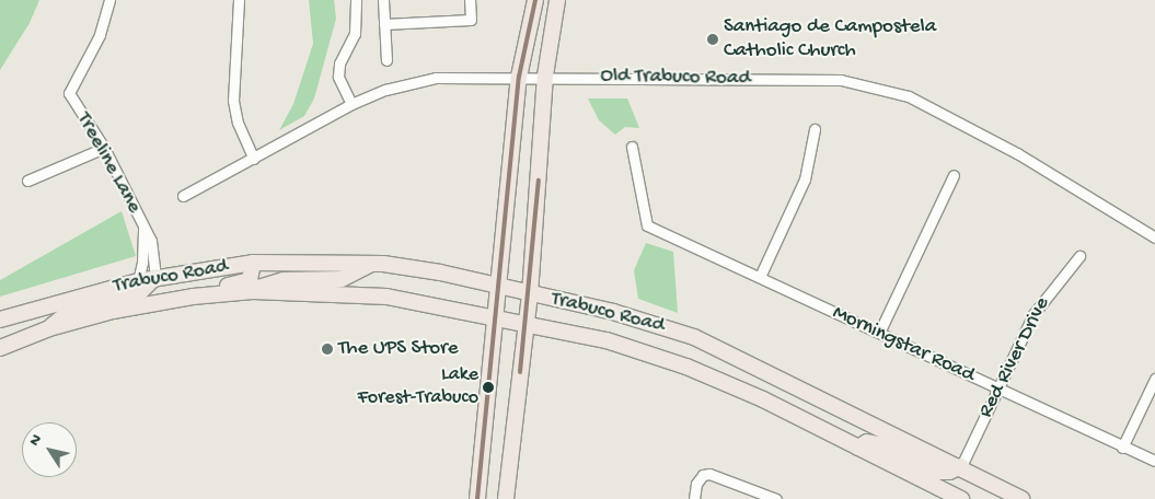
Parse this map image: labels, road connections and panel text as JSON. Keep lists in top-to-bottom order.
{
  "streets": {
    "main road": ["Trabuco Road"],
    "street": [
      "Old Trabuco Road",
      "Treeline Lane",
      "Morningstar Road",
      "Red River Drive"
    ]
  },
  "crossings": [
    ["Treeline Lane", "Trabuco Road"],
    ["Trabuco Road", "Red River Drive"],
    ["Morningstar Road", "Red River Drive"]
  ],
  "places": ["Santiago de Campostela Catholic Church", "The UPS Store", "Lake Forest-Trabuco"],
  "north": "top left"
}
